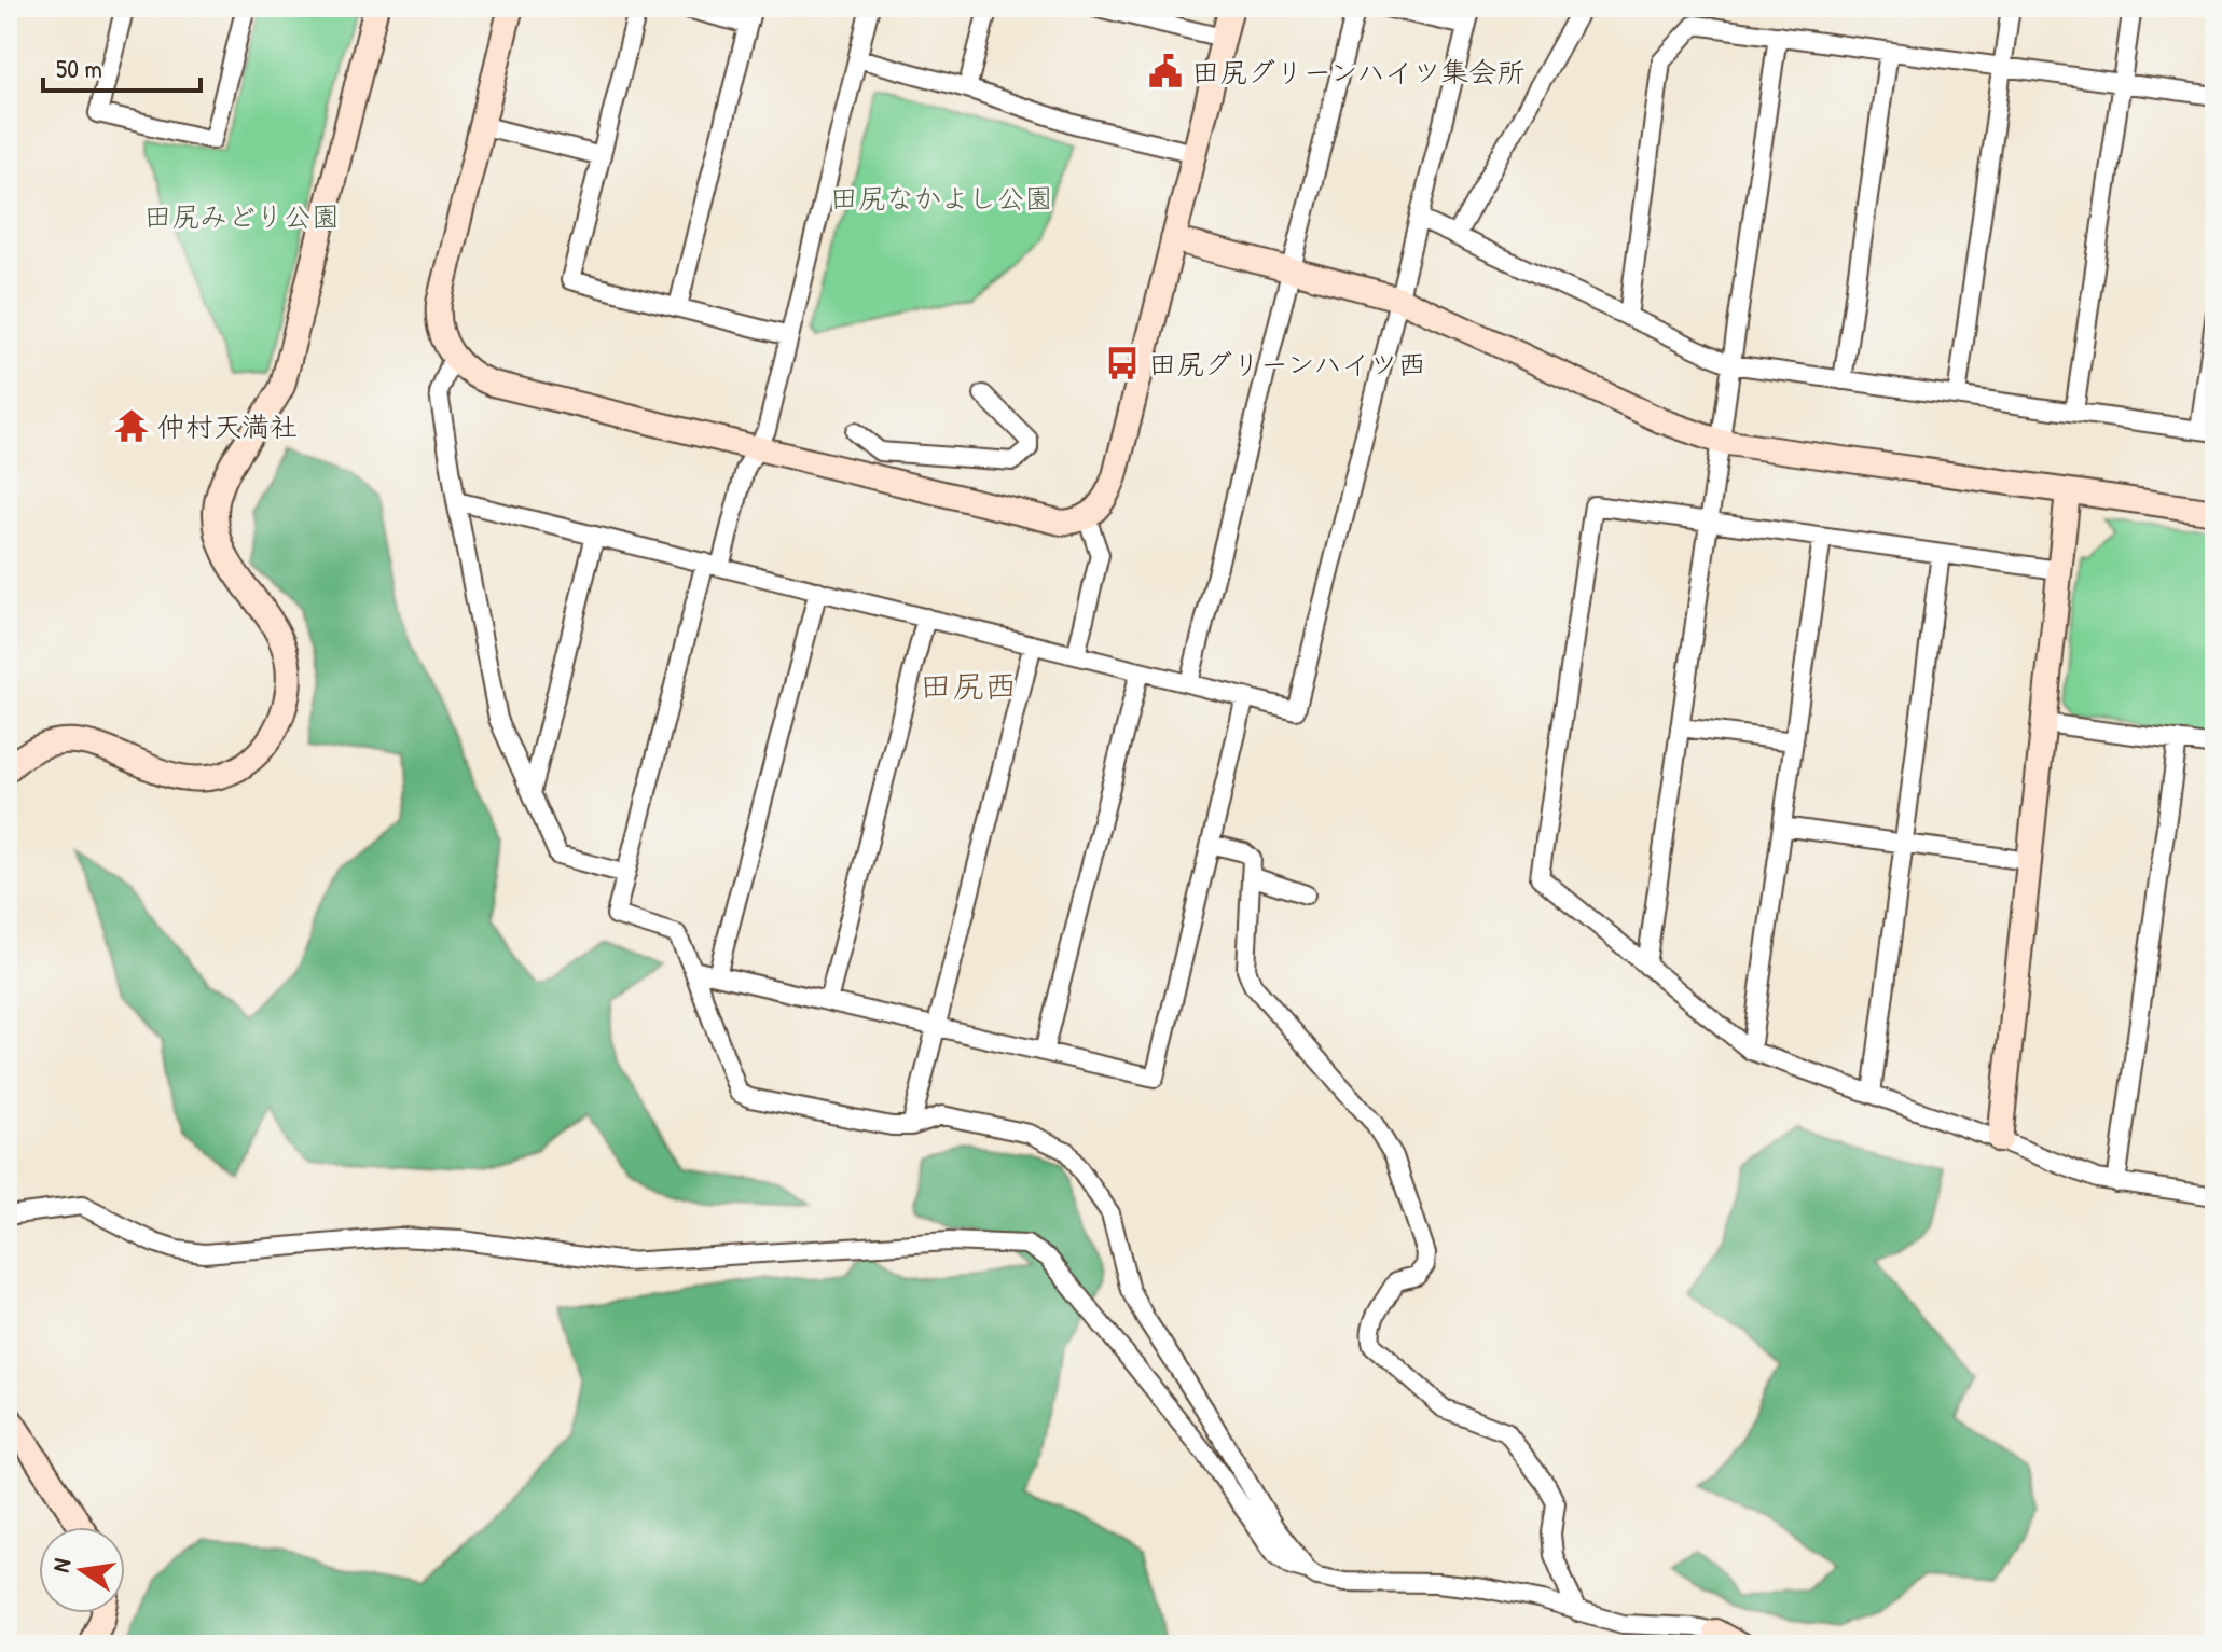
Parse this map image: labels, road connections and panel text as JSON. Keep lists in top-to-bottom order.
{
  "districts": ["田尻西"],
  "parks": ["田尻なかよし公園", "田尻みどり公園"],
  "places": {
    "public building": ["田尻グリーンハイツ集会所"],
    "bus stop": ["田尻グリーンハイツ西"],
    "temple": ["仲村天満社"]
  },
  "scale_bar": "50 m",
  "north": "left"
}
